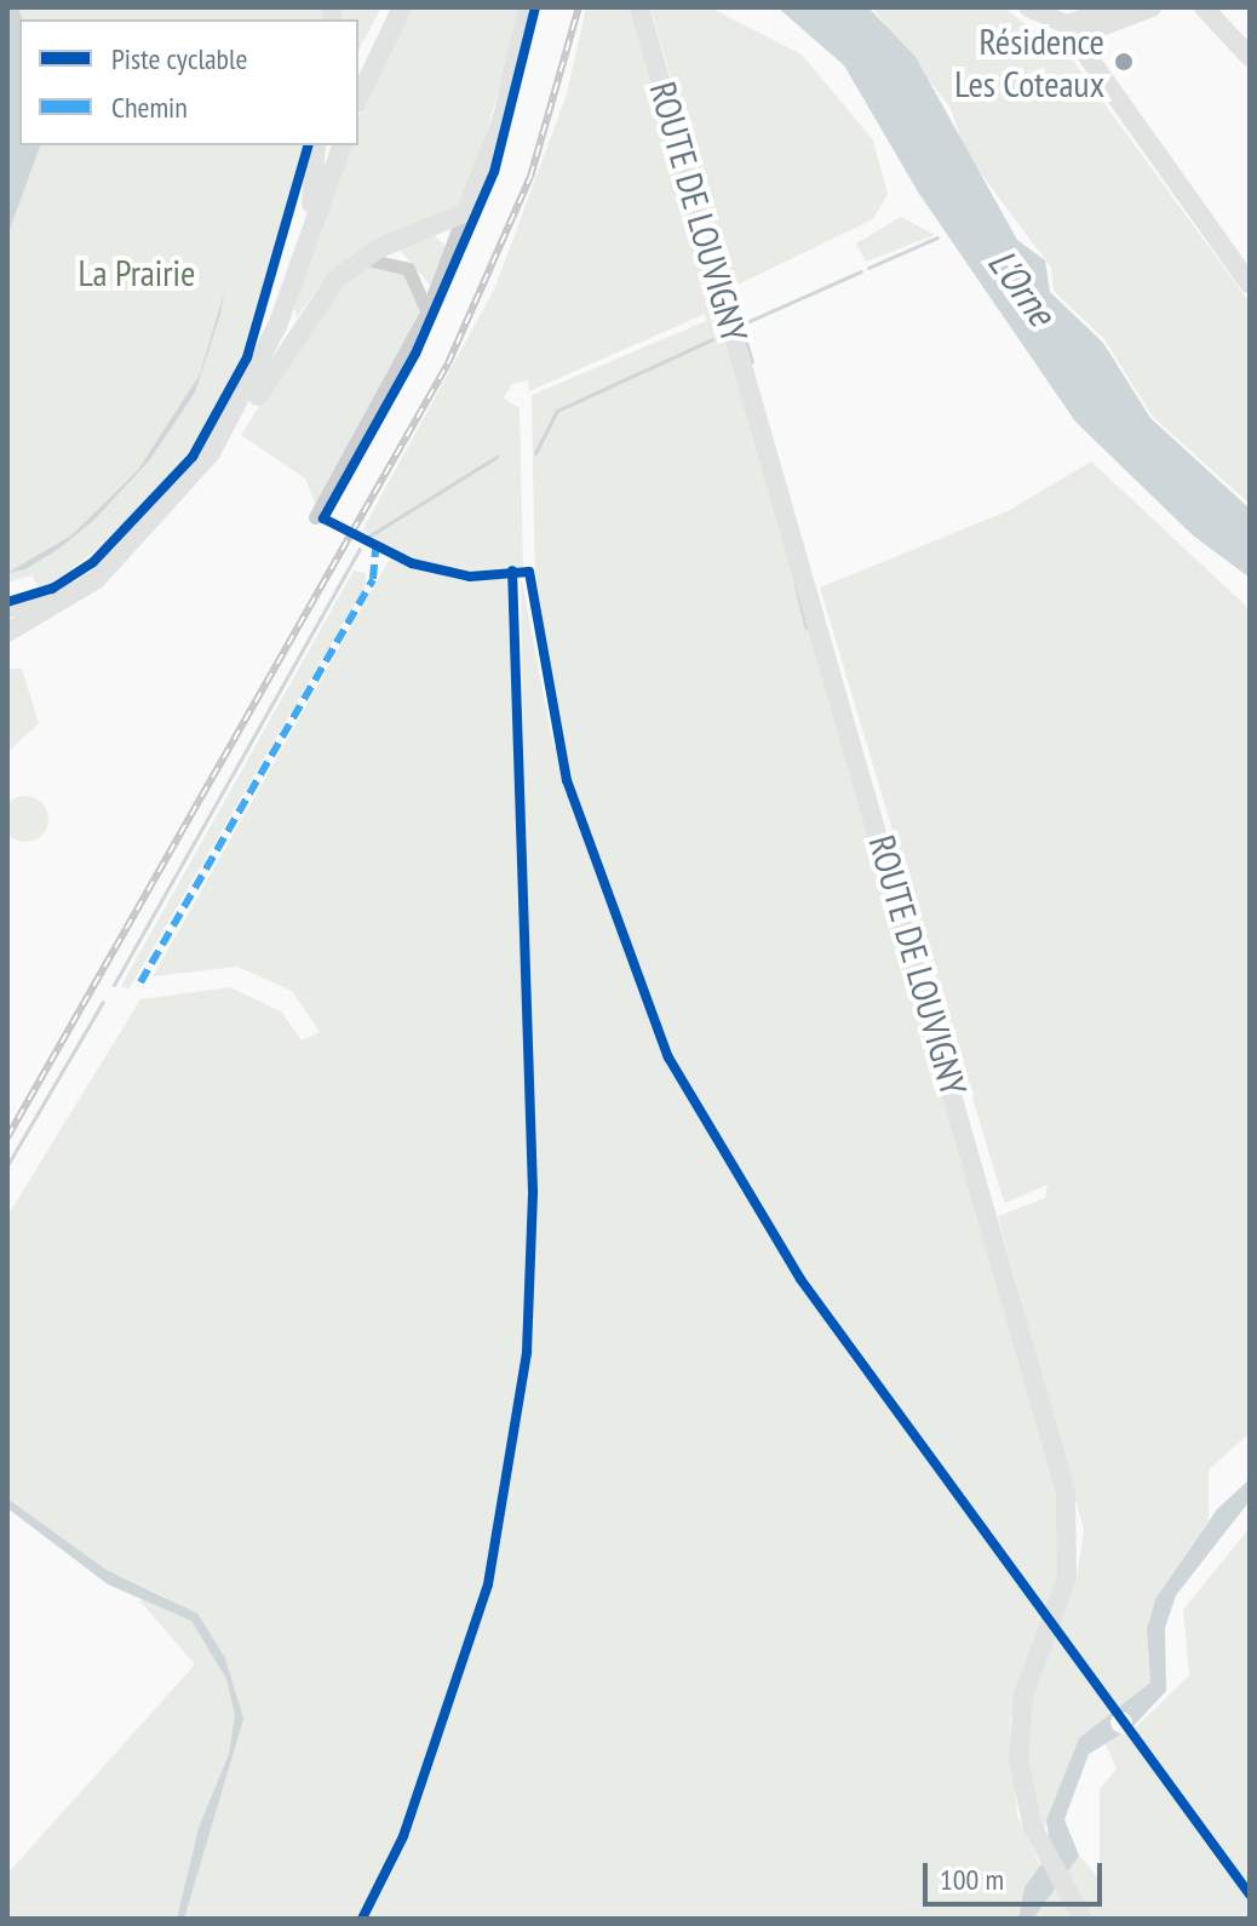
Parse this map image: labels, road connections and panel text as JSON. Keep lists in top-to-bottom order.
{
  "streets": {
    "street": ["ROUTE DE LOUVIGNY"]
  },
  "water": ["L'Orne"],
  "parks": ["La Prairie"],
  "places": ["Résidence Les Coteaux"],
  "legend": ["Piste cyclable", "Chemin"],
  "scale_bar": "100 m"
}
